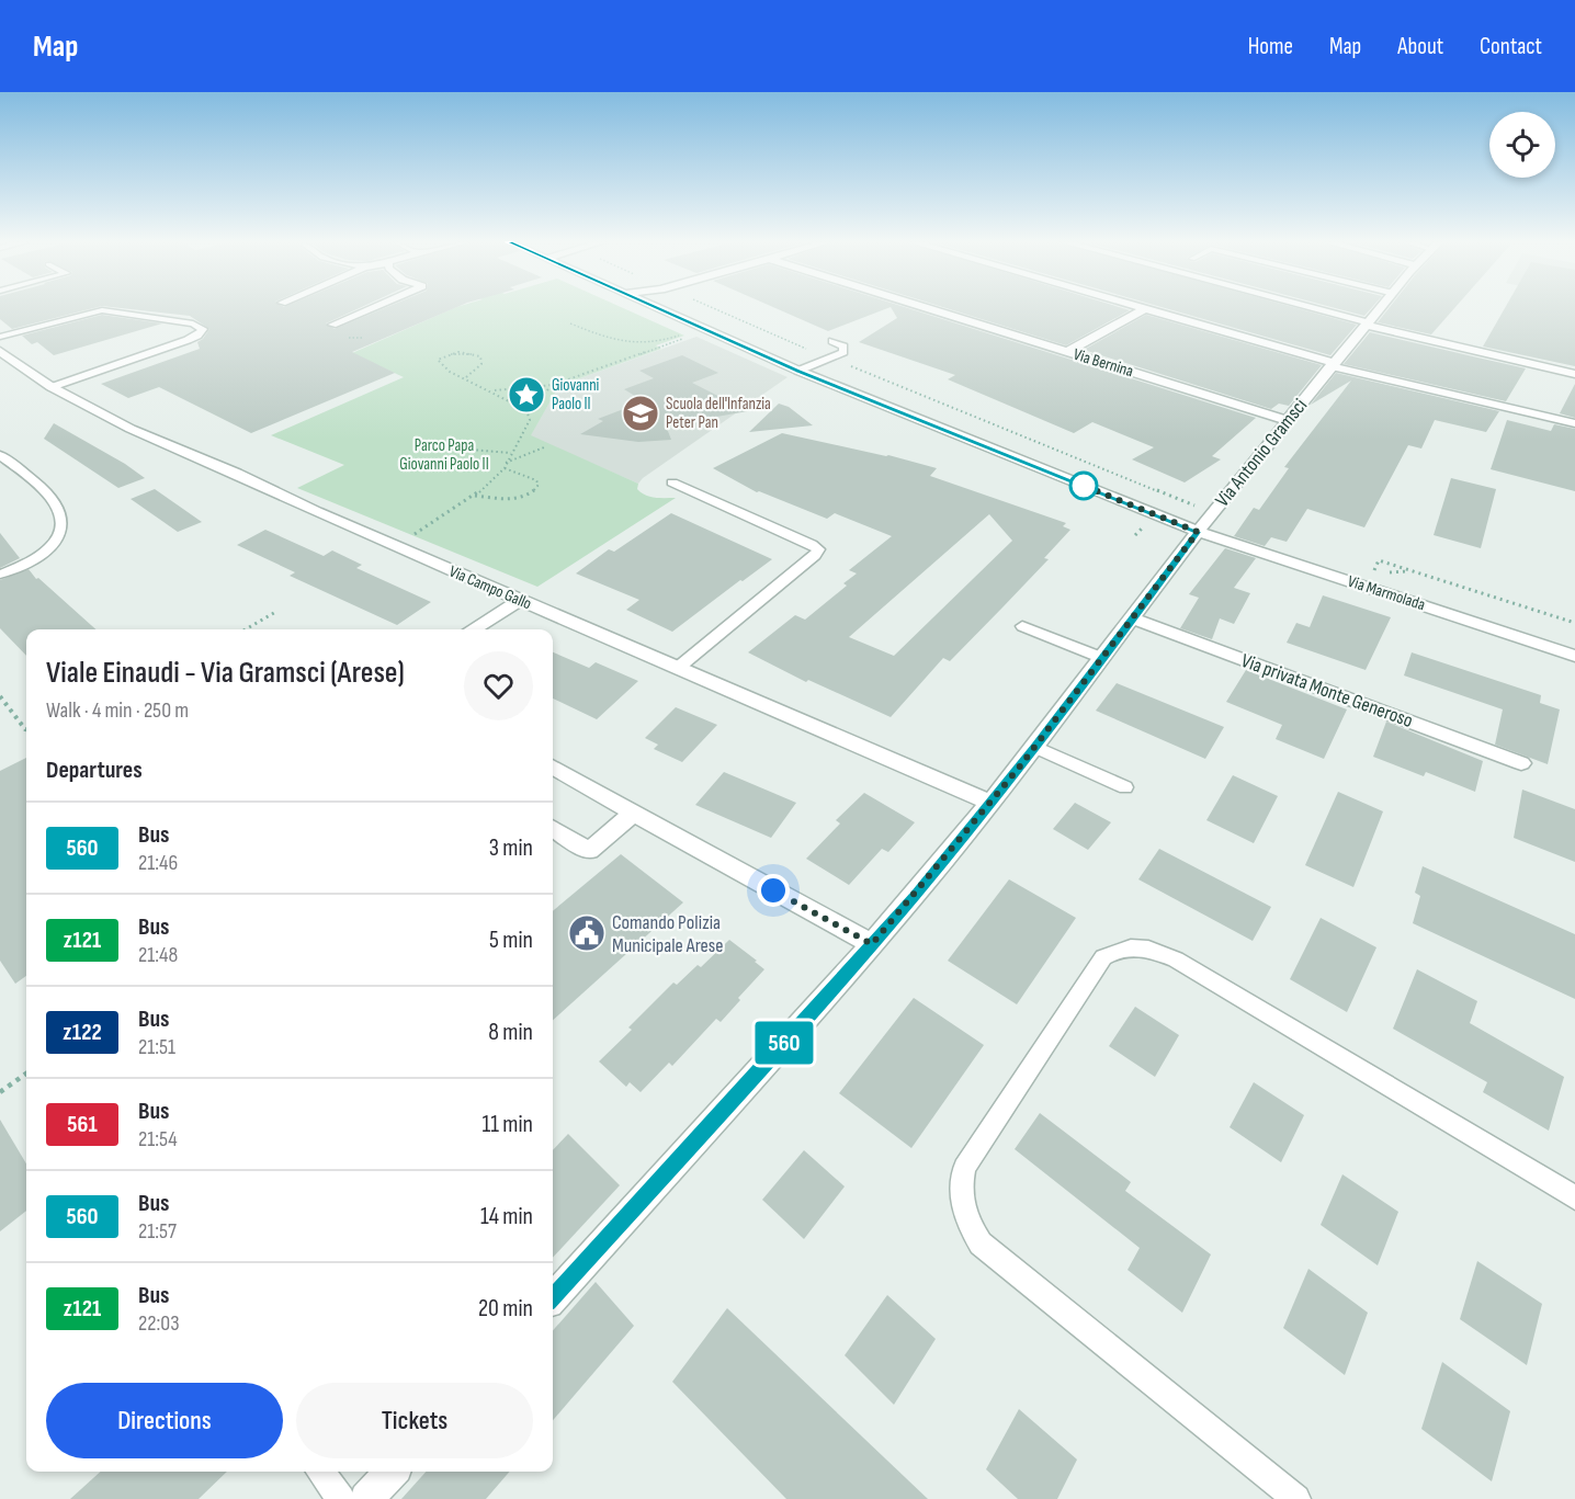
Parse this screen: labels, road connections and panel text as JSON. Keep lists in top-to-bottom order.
{
  "streets": {
    "street": [
      "Via Bernina",
      "Via Antonio Gramsci",
      "Via Campo Gallo",
      "Via Marmolada",
      "Via privata Monte Generoso"
    ]
  },
  "crossings": [
    ["Via Bernina", "Via Antonio Gramsci"],
    ["Via Antonio Gramsci", "Via Campo Gallo"],
    ["Via Antonio Gramsci", "Via Marmolada"],
    ["Via Antonio Gramsci", "Via privata Monte Generoso"]
  ],
  "parks": ["Parco Papa Giovanni Paolo II"],
  "places": {
    "place": ["Giovanni Paolo II"],
    "school or university": ["Scuola dell'Infanzia Peter Pan"],
    "public building": ["Comando Polizia Municipale Arese"]
  },
  "lines": ["bus line 560"],
  "page": {
    "header": "Map",
    "nav": [
      "Home",
      "Map",
      "About",
      "Contact"
    ],
    "on_map": "560",
    "heading": [
      ["Viale Einaudi - Via Gramsci (Arese)", "Walk · 4 min · 250 m"],
      "Departures"
    ],
    "list": [
      {
        "mark": "560",
        "name": "Bus",
        "note": "21:46",
        "value": "3 min"
      },
      {
        "mark": "z121",
        "name": "Bus",
        "note": "21:48",
        "value": "5 min"
      },
      {
        "mark": "z122",
        "name": "Bus",
        "note": "21:51",
        "value": "8 min"
      },
      {
        "mark": "561",
        "name": "Bus",
        "note": "21:54",
        "value": "11 min"
      },
      {
        "mark": "560",
        "name": "Bus",
        "note": "21:57",
        "value": "14 min"
      },
      {
        "mark": "z121",
        "name": "Bus",
        "note": "22:03",
        "value": "20 min"
      }
    ],
    "buttons": ["Directions", "Tickets"]
  }
}
